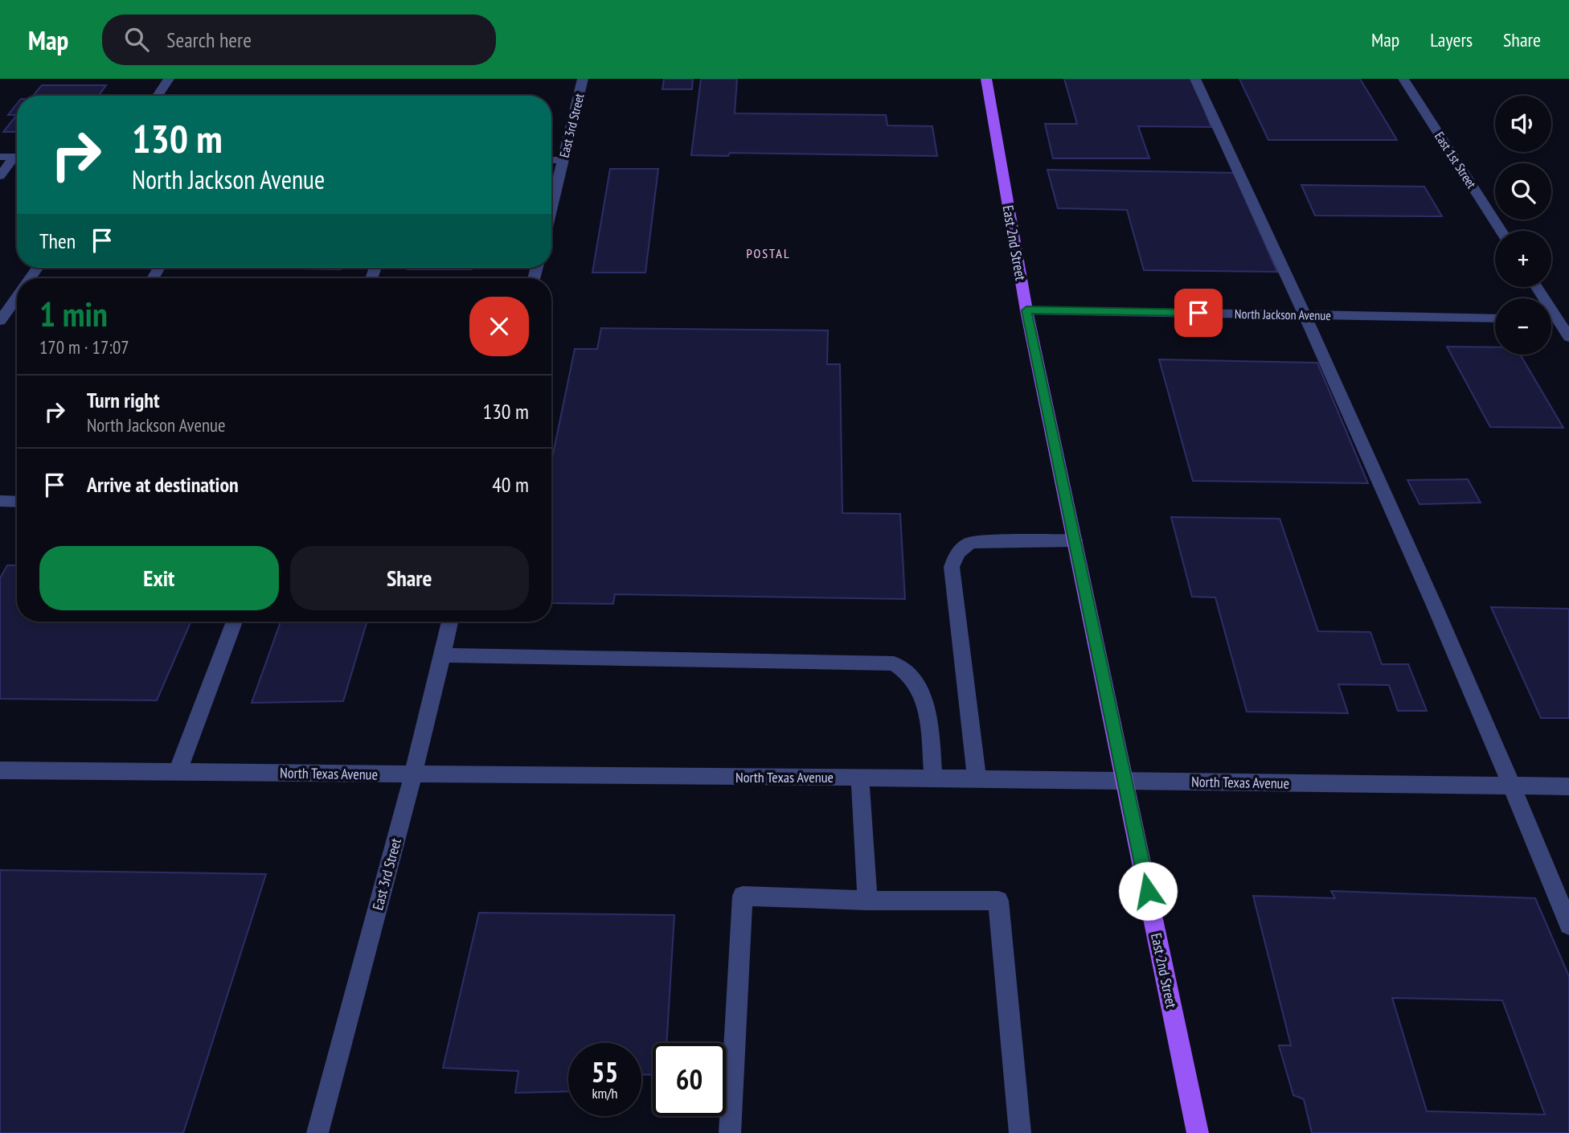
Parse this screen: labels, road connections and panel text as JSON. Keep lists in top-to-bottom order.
{
  "streets": {
    "main road": ["East 2nd Street"],
    "street": [
      "East 3rd Street",
      "East 1st Street",
      "North Jackson Avenue",
      "North Texas Avenue"
    ]
  },
  "crossings": [
    ["East 3rd Street", "North Texas Avenue"],
    ["East 2nd Street", "North Jackson Avenue"],
    ["East 2nd Street", "North Texas Avenue"]
  ],
  "districts": ["POSTAL"],
  "page": {
    "header": "Map",
    "search": "Search here",
    "nav": ["Map", "Layers", "Share"],
    "map_buttons": ["+", "−"],
    "turn": ["130 m", "North Jackson Avenue"],
    "then": "Then",
    "heading": ["1 min", "170 m · 17:07"],
    "list": [
      {
        "name": "Turn right",
        "note": "North Jackson Avenue",
        "value": "130 m"
      },
      {
        "name": "Arrive at destination",
        "value": "40 m"
      }
    ],
    "buttons": ["Exit", "Share"],
    "speed": "55 km/h",
    "limit": "60"
  }
}
